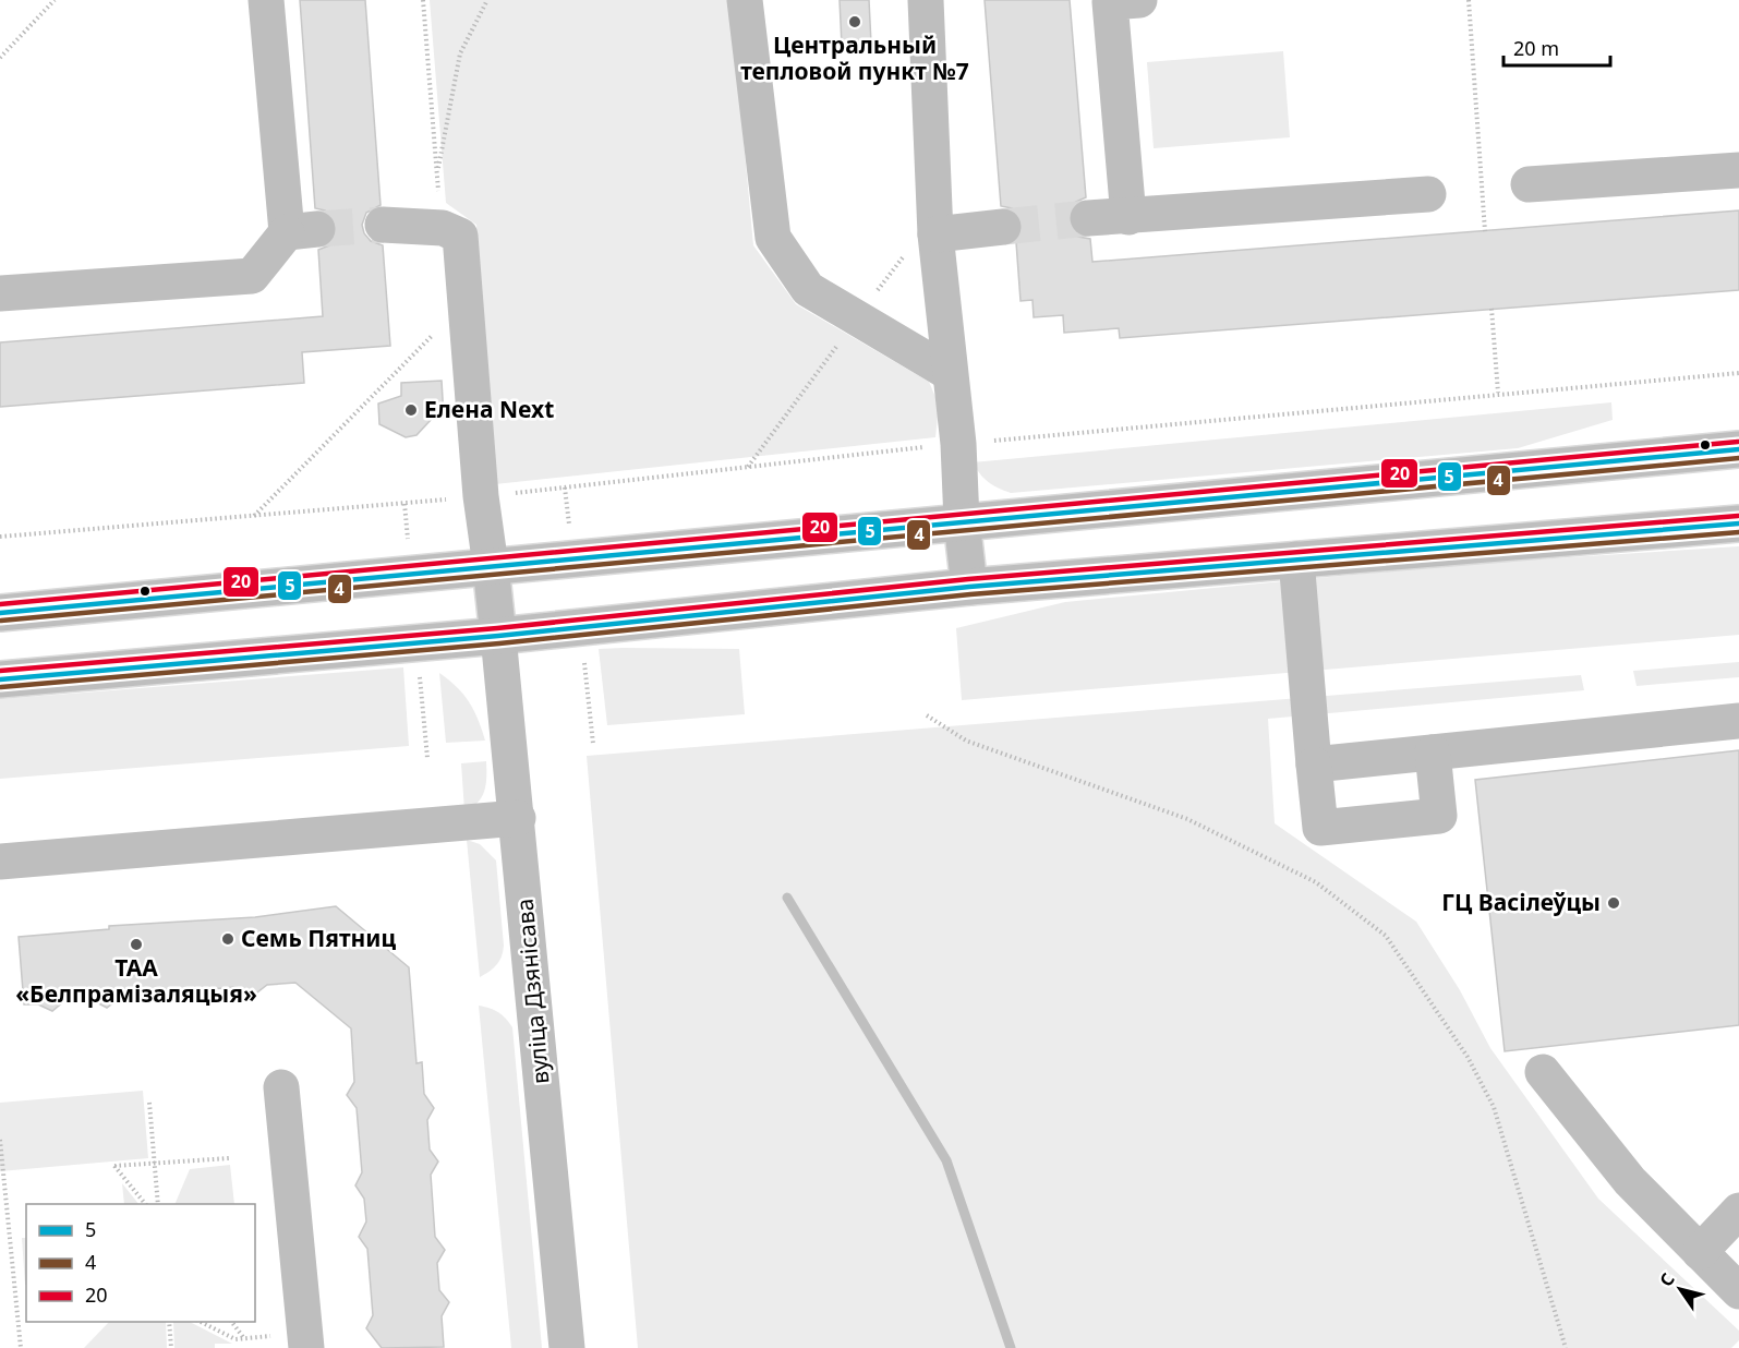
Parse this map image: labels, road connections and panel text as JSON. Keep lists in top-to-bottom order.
{
  "streets": {
    "main road": ["вуліца Дзянісава"]
  },
  "places": [
    "Центральный тепловой пункт №7",
    "Елена Next",
    "ГЦ Васілеўцы",
    "Семь Пятниц",
    "ТАА «Белпрамізаляцыя»"
  ],
  "lines": ["transit line 20", "transit line 5", "transit line 4"],
  "legend": ["5", "4", "20"],
  "scale_bar": "20 m",
  "north": "top left"
}
